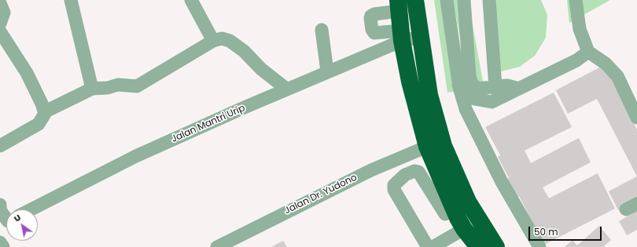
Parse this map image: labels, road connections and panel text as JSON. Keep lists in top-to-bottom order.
{
  "streets": {
    "street": ["Jalan Mantri Urip", "Jalan Dr. Yudono"]
  },
  "scale_bar": "50 m",
  "north": "top left"
}
